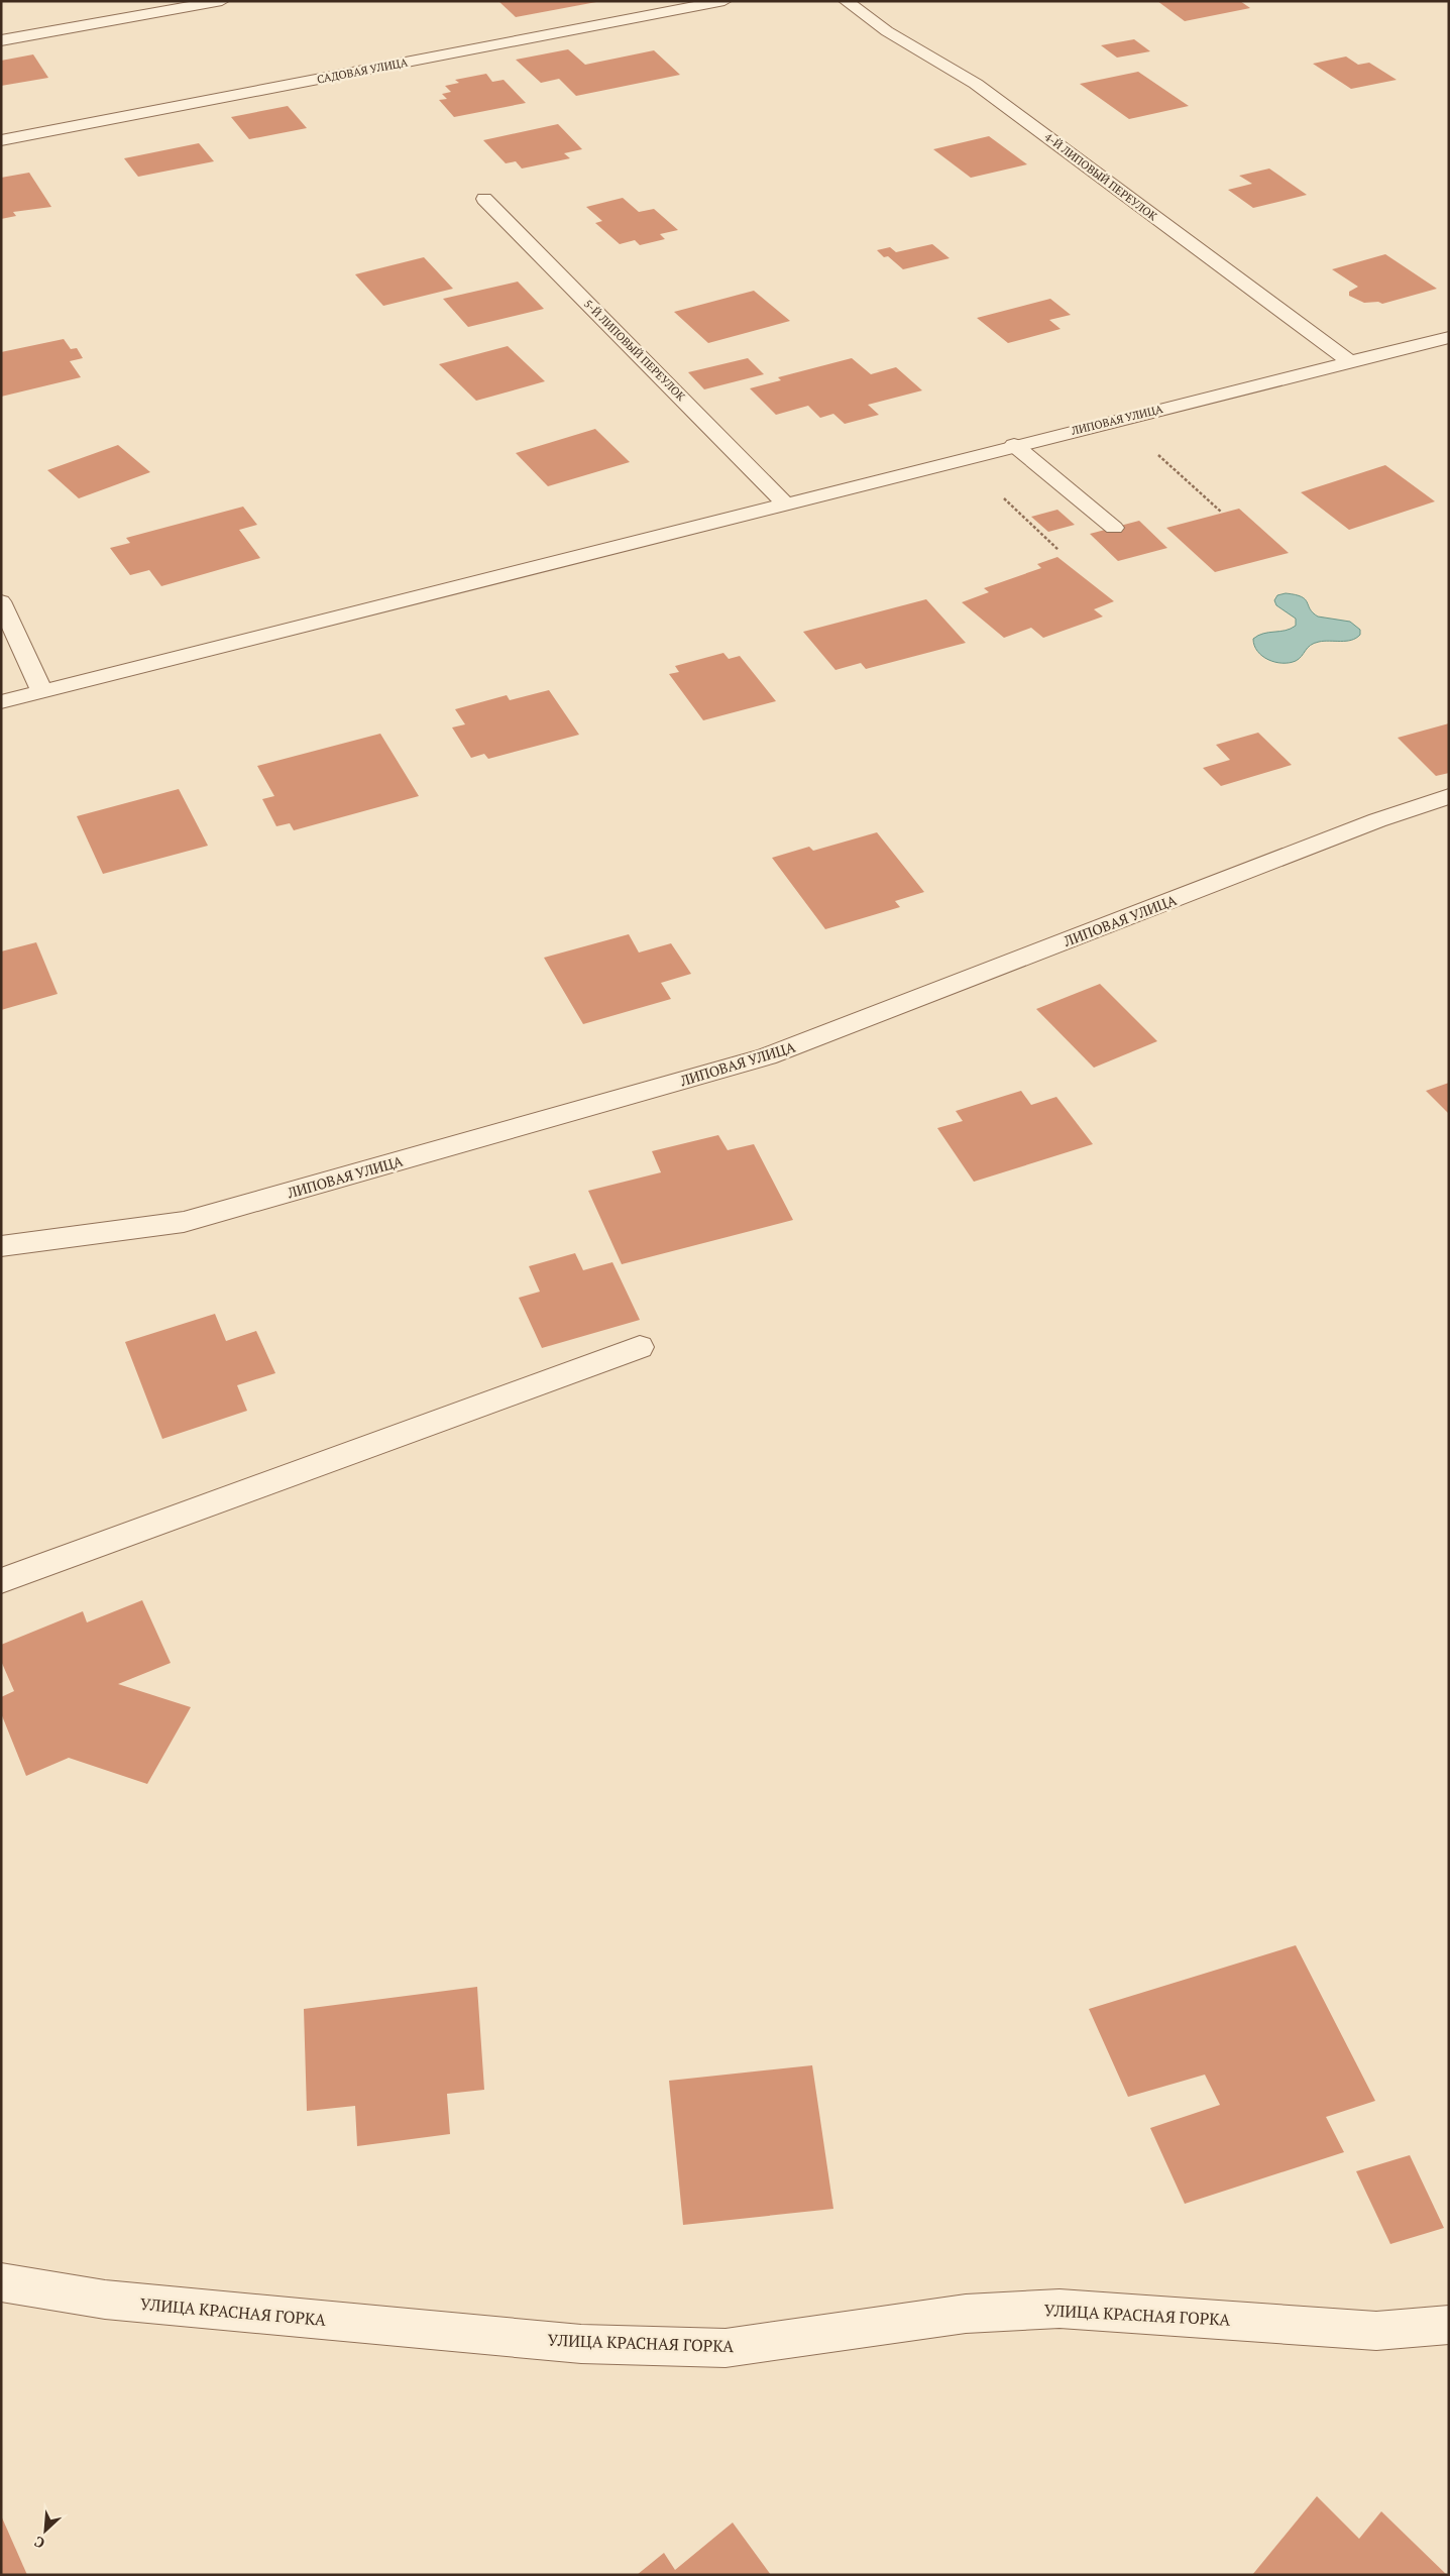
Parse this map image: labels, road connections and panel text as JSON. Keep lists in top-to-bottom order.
{
  "streets": {
    "street": [
      "САДОВАЯ УЛИЦА",
      "4-Й ЛИПОВЫЙ ПЕРЕУЛОК",
      "5-Й ЛИПОВЫЙ ПЕРЕУЛОК",
      "ЛИПОВАЯ УЛИЦА",
      "УЛИЦА КРАСНАЯ ГОРКА"
    ]
  },
  "crossings": [
    ["4-Й ЛИПОВЫЙ ПЕРЕУЛОК", "ЛИПОВАЯ УЛИЦА"],
    ["5-Й ЛИПОВЫЙ ПЕРЕУЛОК", "ЛИПОВАЯ УЛИЦА"]
  ],
  "north": "bottom left"
}
